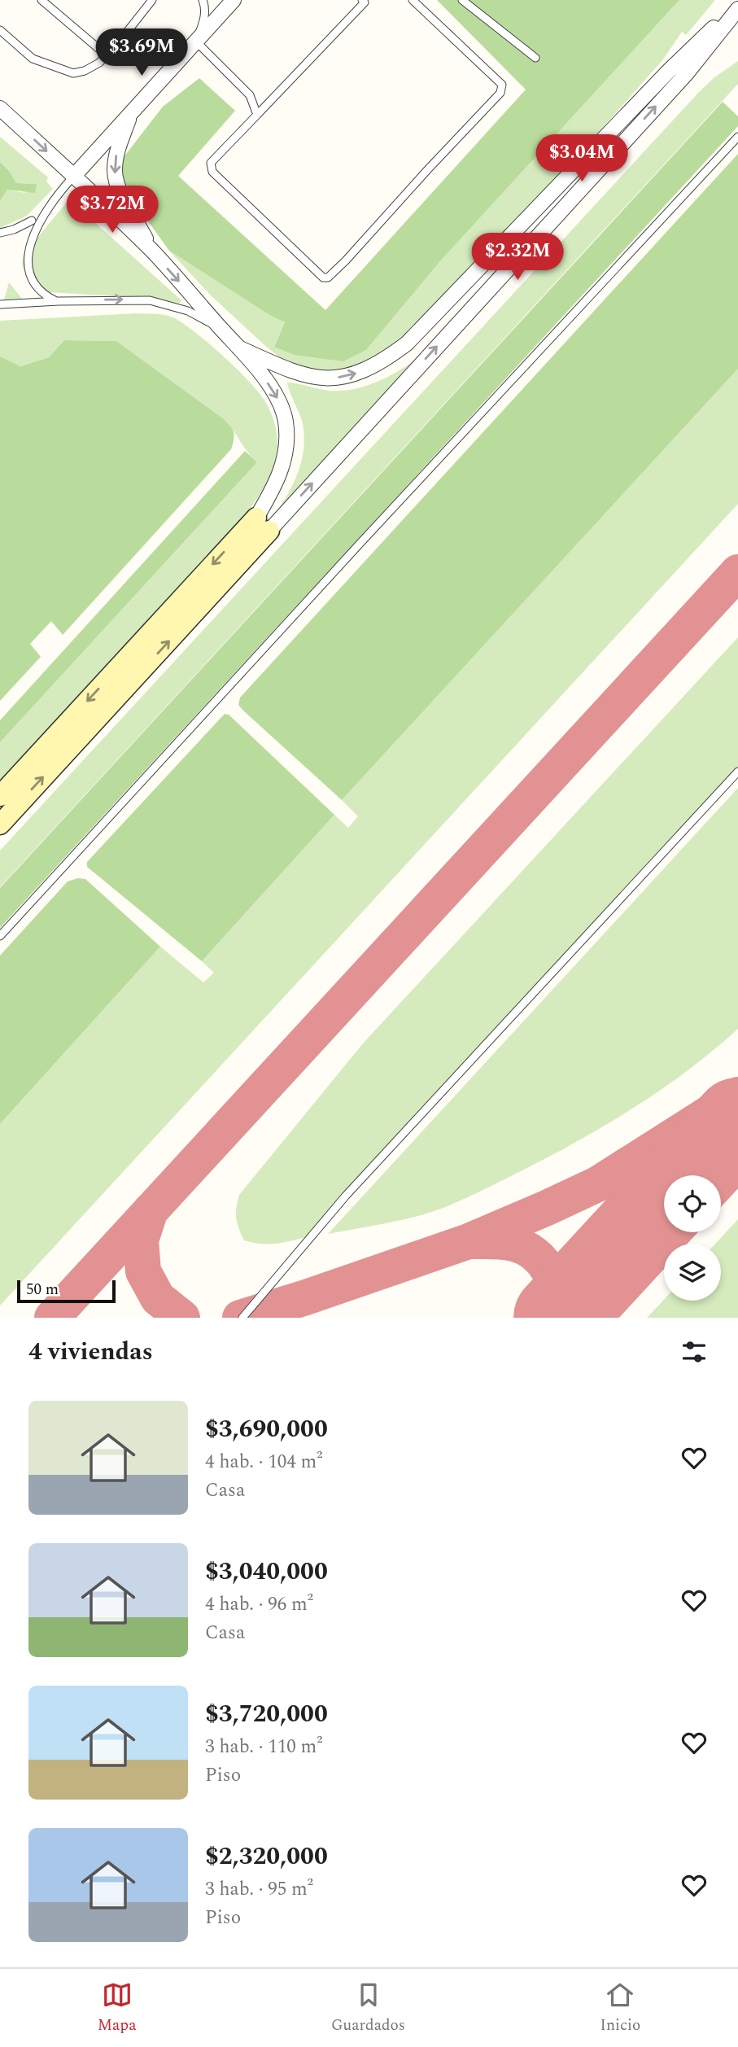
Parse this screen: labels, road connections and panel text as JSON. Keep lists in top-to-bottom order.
{
  "scale_bar": "50 m",
  "page": {
    "price": [
      "$3.69M",
      "$3.04M",
      "$3.72M",
      "$2.32M"
    ],
    "scale": "50 m",
    "heading": "4 viviendas",
    "list": [
      {
        "name": "$3,690,000",
        "note": "4 hab. · 104 m² · Casa"
      },
      {
        "name": "$3,040,000",
        "note": "4 hab. · 96 m² · Casa"
      },
      {
        "name": "$3,720,000",
        "note": "3 hab. · 110 m² · Piso"
      },
      {
        "name": "$2,320,000",
        "note": "3 hab. · 95 m² · Piso"
      }
    ],
    "tabs": ["Mapa", "Guardados", "Inicio"]
  }
}
